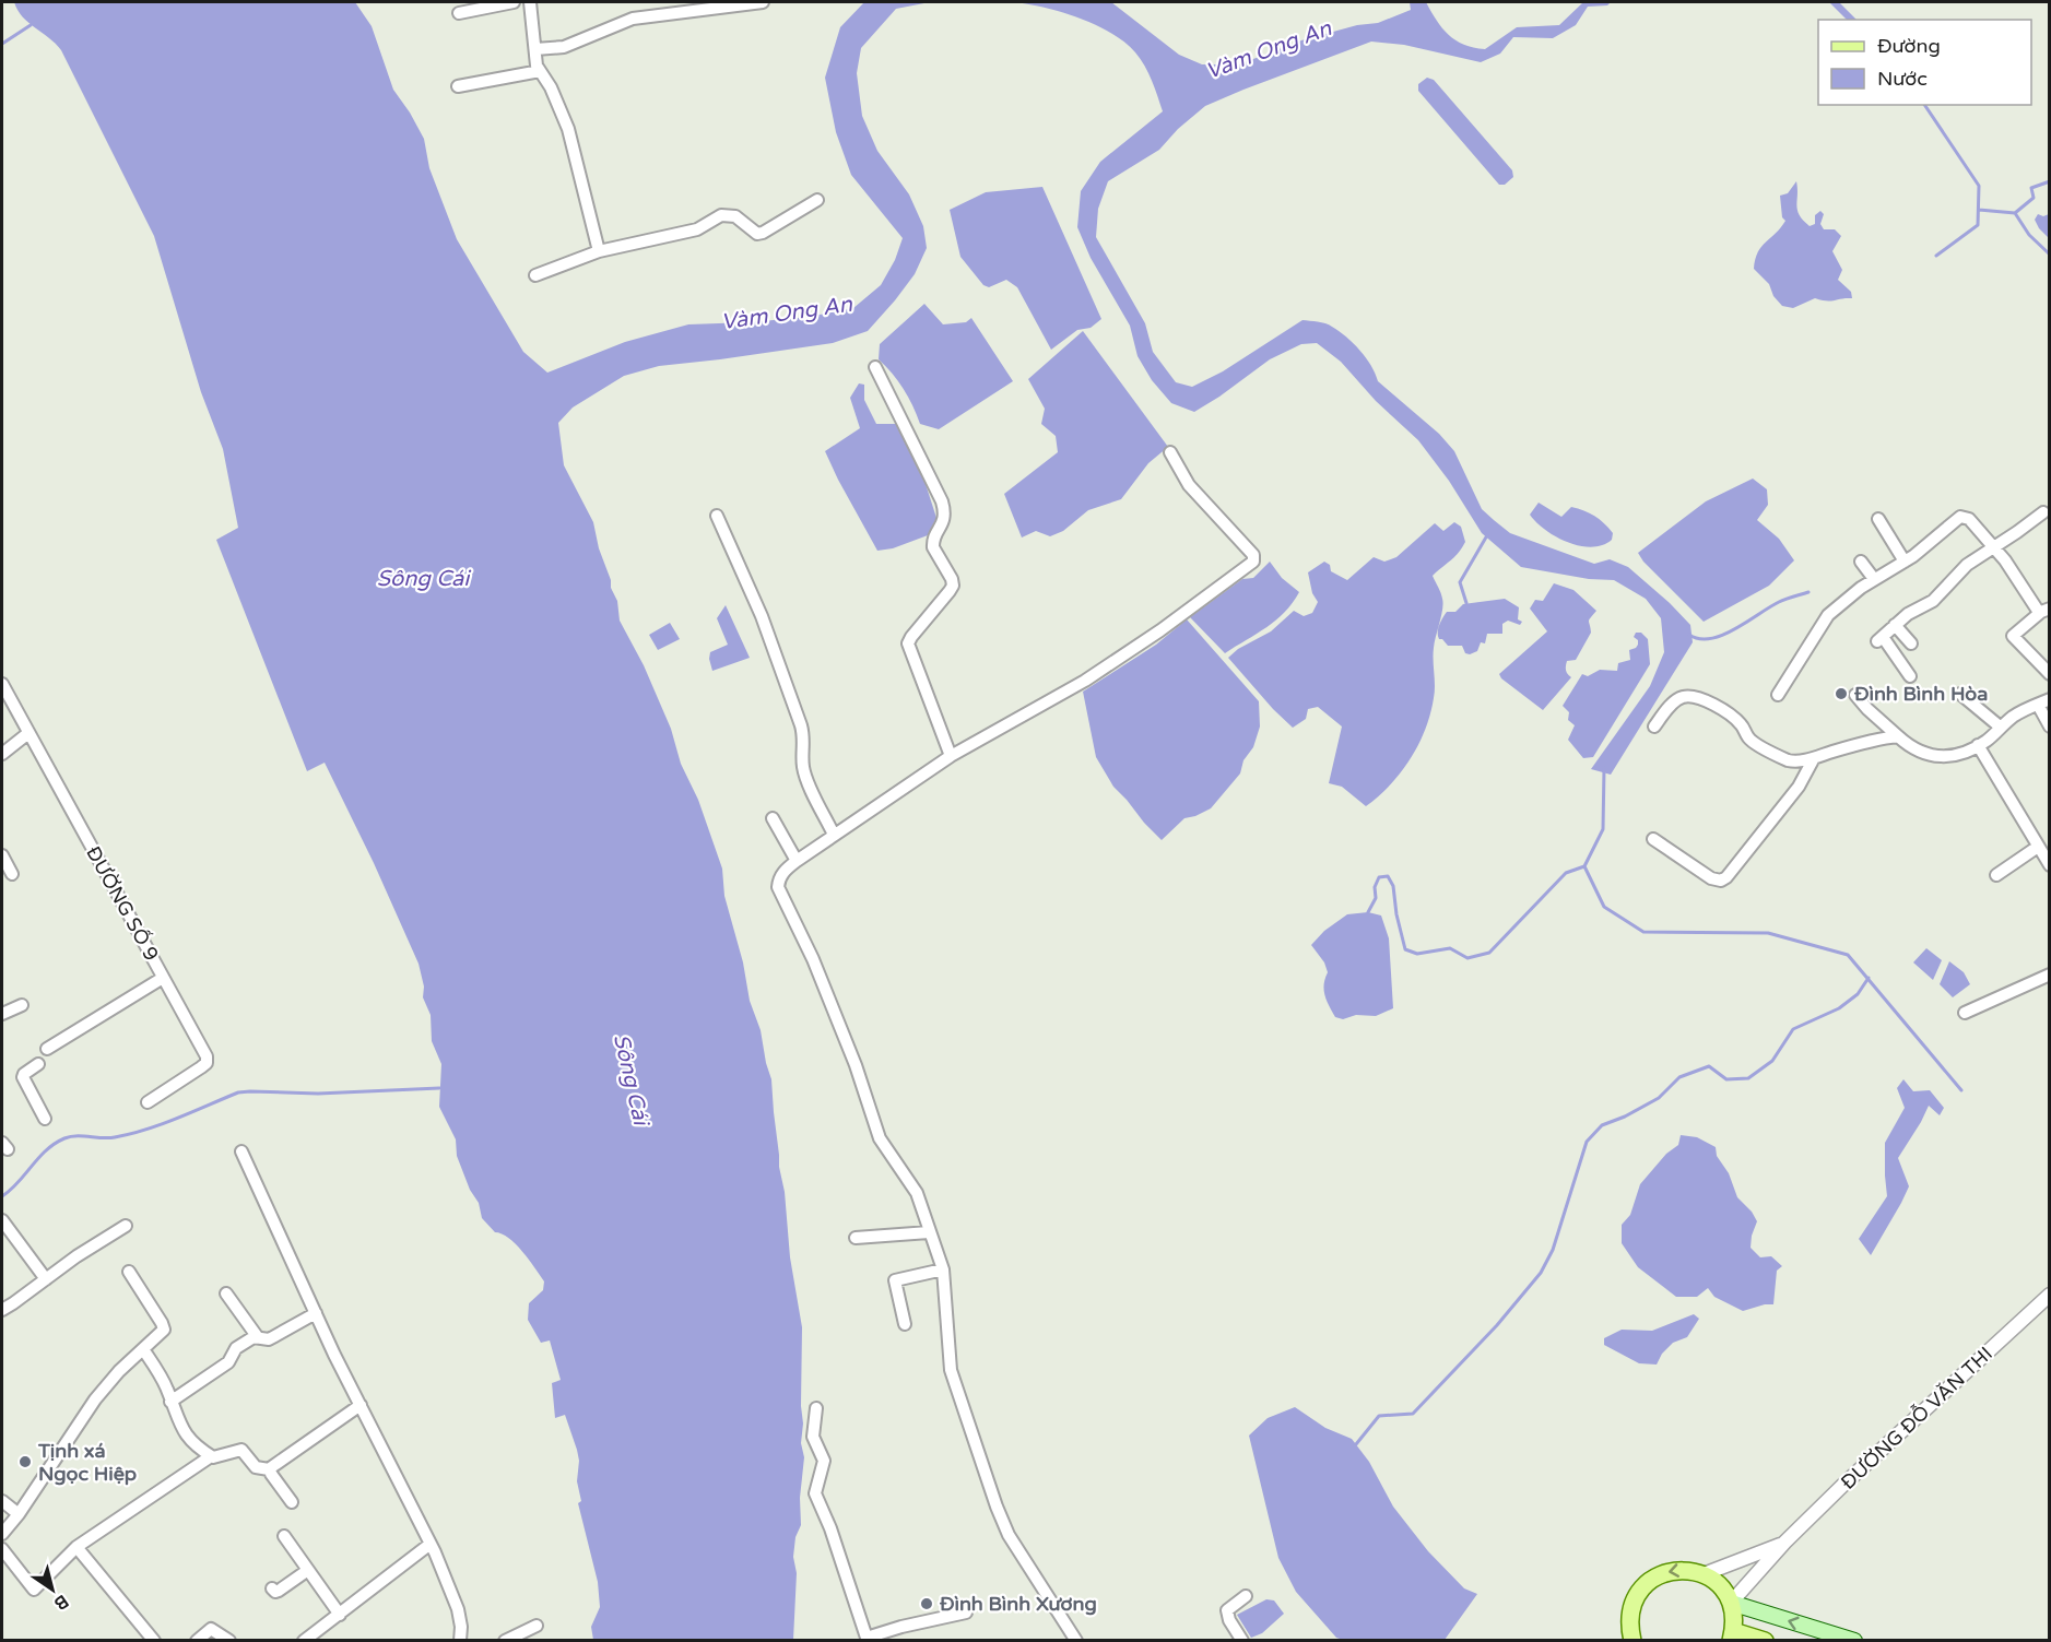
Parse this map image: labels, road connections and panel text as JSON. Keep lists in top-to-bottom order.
{
  "streets": {
    "street": ["ĐƯỜNG SỐ 9", "ĐƯỜNG ĐỖ VĂN THI"]
  },
  "water": ["Vàm Ong An", "Sông Cái"],
  "places": ["Đình Bình Hòa", "Tịnh xá Ngọc Hiệp", "Đình Bình Xương"],
  "legend": ["Đường", "Nước"],
  "north": "bottom right"
}
